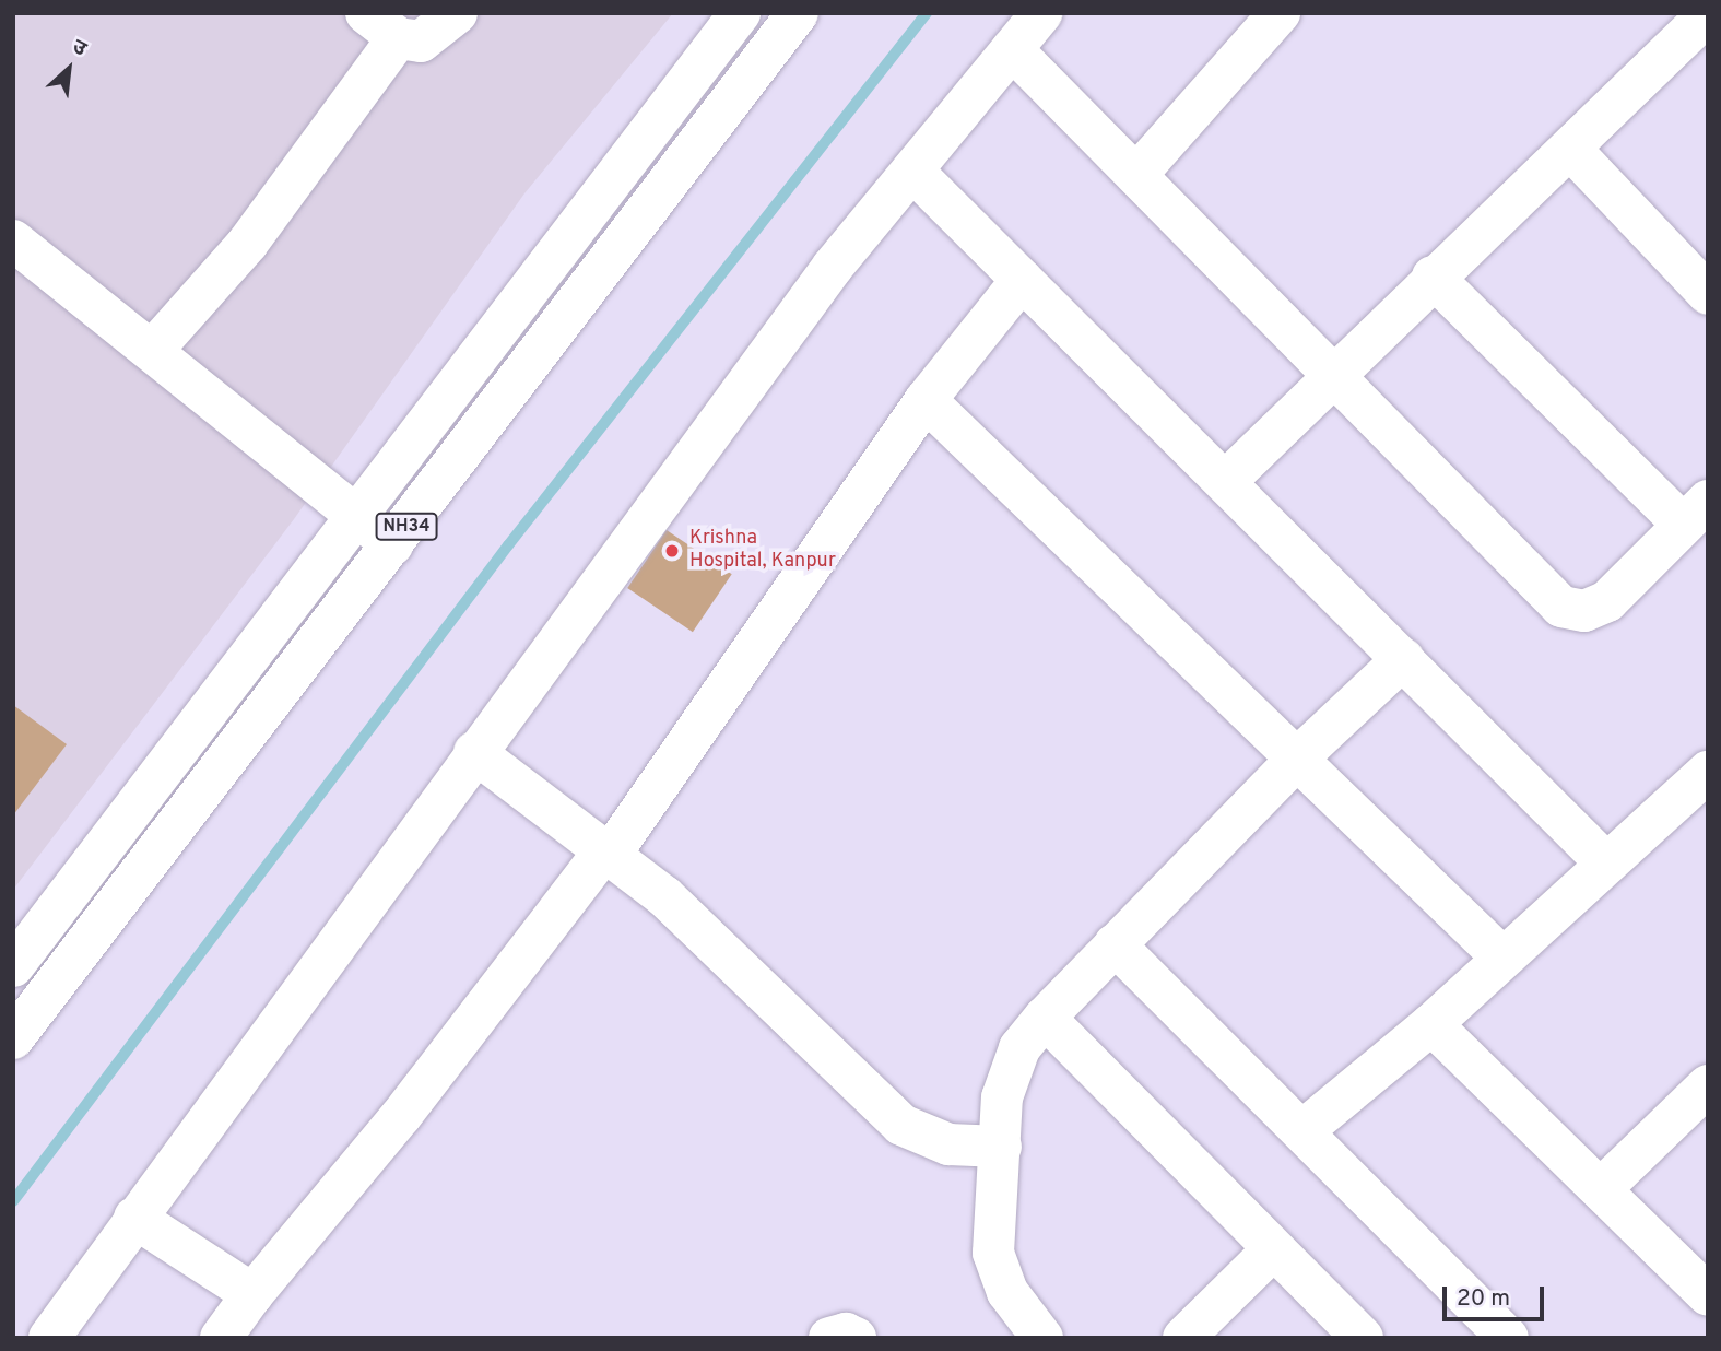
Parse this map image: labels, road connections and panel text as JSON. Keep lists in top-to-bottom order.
{
  "streets": {
    "main road": ["NH34"]
  },
  "places": ["Krishna Hospital, Kanpur"],
  "scale_bar": "20 m",
  "north": "top right"
}
